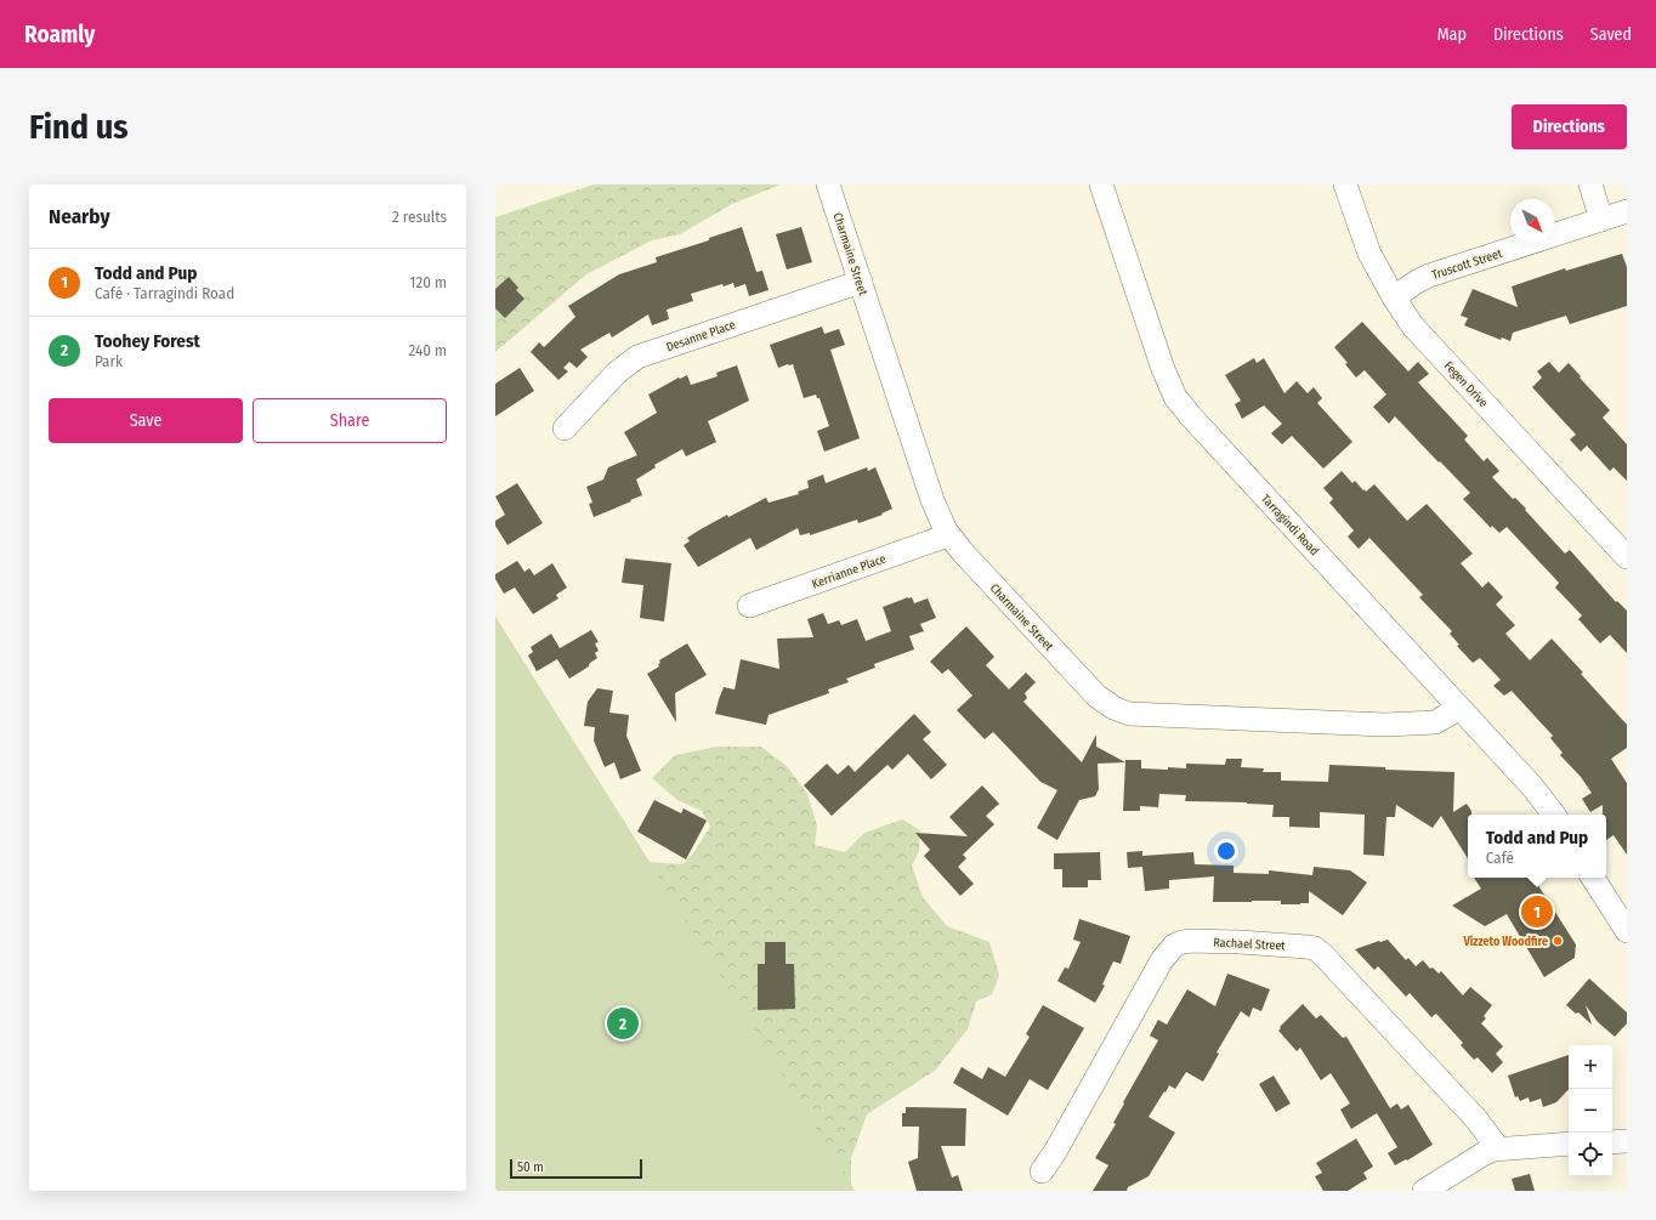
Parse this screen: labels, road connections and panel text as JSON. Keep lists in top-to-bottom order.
{
  "streets": {
    "street": [
      "Charmaine Street",
      "Truscott Street",
      "Desanne Place",
      "Fegen Drive",
      "Tarragindi Road",
      "Kerrianne Place",
      "Rachael Street"
    ]
  },
  "crossings": [
    ["Charmaine Street", "Desanne Place"],
    ["Charmaine Street", "Tarragindi Road"],
    ["Charmaine Street", "Kerrianne Place"],
    ["Truscott Street", "Fegen Drive"]
  ],
  "places": ["Vizzeto Woodfire"],
  "scale_bar": "50 m",
  "north": "bottom right",
  "page": {
    "header": "Roamly",
    "nav": ["Map", "Directions", "Saved"],
    "buttons": [
      "Directions",
      ["Save", "Share"]
    ],
    "title": "Find us",
    "heading": ["Nearby", "2 results"],
    "list": [
      {
        "mark": "1",
        "name": "Todd and Pup",
        "note": "Café · Tarragindi Road",
        "value": "120 m"
      },
      {
        "mark": "2",
        "name": "Toohey Forest",
        "note": "Park",
        "value": "240 m"
      }
    ],
    "popup": ["Todd and Pup", "Café"],
    "pins": ["1", "2"],
    "map_buttons": ["+", "−"],
    "scale": "50 m"
  }
}
